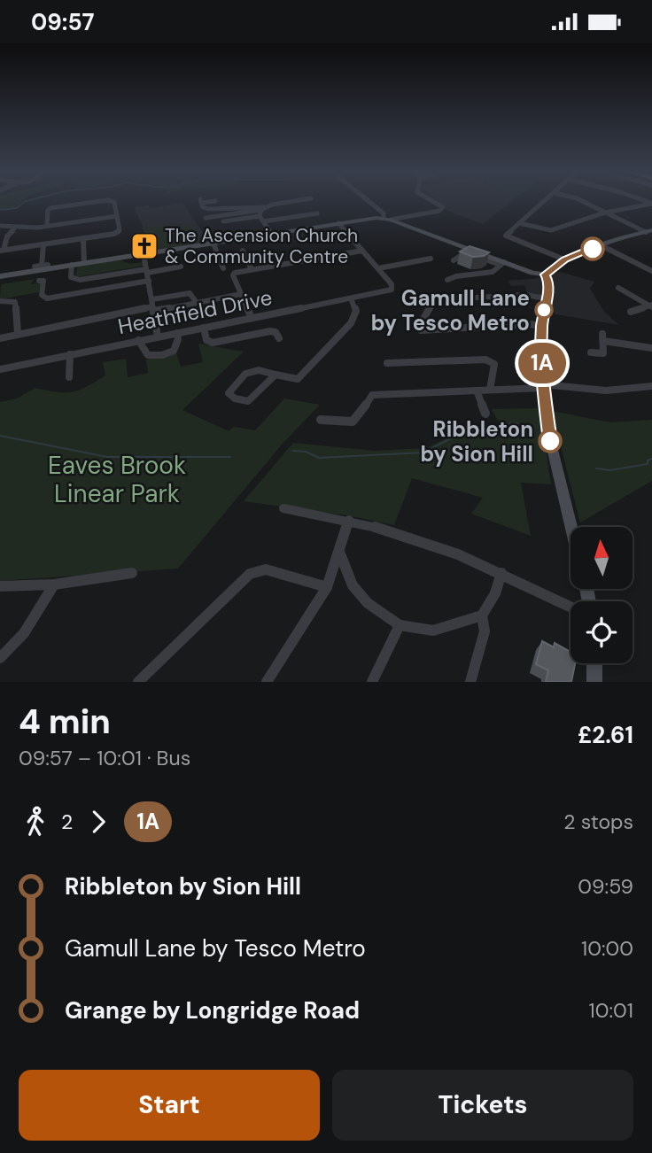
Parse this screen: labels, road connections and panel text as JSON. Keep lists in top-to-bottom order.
{
  "streets": {
    "street": ["Heathfield Drive"]
  },
  "parks": ["Eaves Brook Linear Park"],
  "places": {
    "church": ["The Ascension Church & Community Centre"],
    "other": ["Gamull Lane by Tesco Metro", "Ribbleton by Sion Hill"]
  },
  "lines": ["bus line 1A"],
  "north": "top",
  "page": {
    "status": "09:57",
    "on_map": "1A",
    "heading": ["4 min", "09:57 – 10:01 · Bus", "£2.61"],
    "legs": ["2", "1A", "2 stops"],
    "list": [
      {
        "name": "Ribbleton by Sion Hill",
        "value": "09:59"
      },
      {
        "name": "Gamull Lane by Tesco Metro",
        "value": "10:00"
      },
      {
        "name": "Grange by Longridge Road",
        "value": "10:01"
      }
    ],
    "buttons": ["Start", "Tickets"]
  }
}
